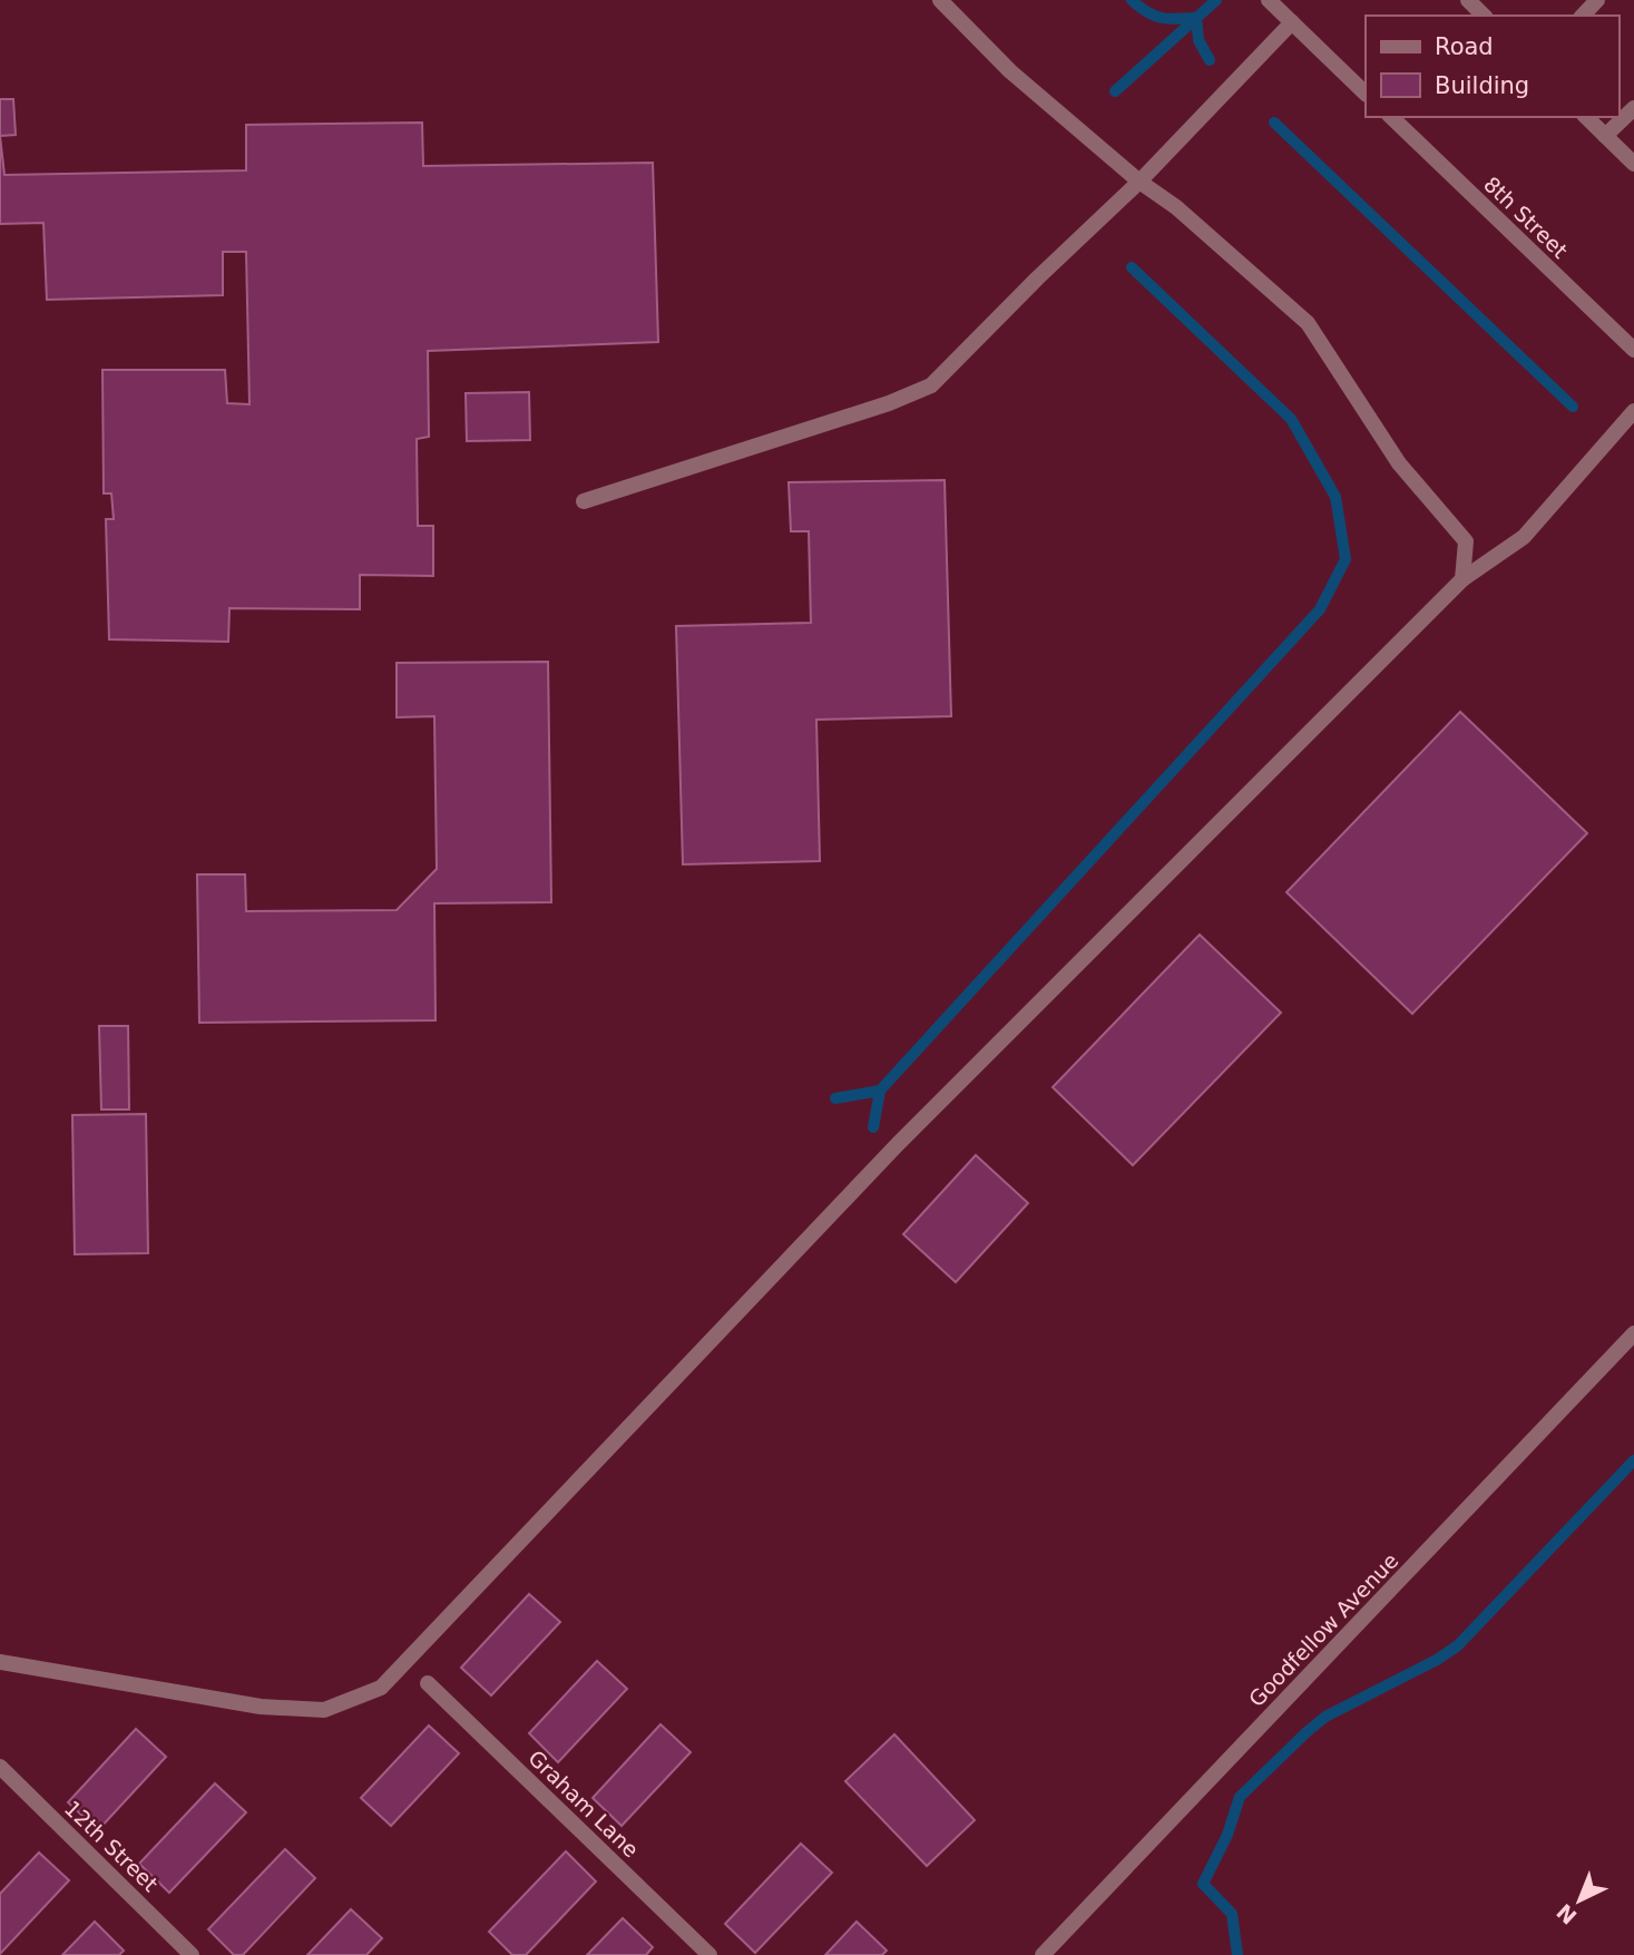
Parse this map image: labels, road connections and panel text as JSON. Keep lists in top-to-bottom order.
{
  "streets": {
    "street": [
      "8th Street",
      "Goodfellow Avenue",
      "Graham Lane",
      "12th Street"
    ]
  },
  "legend": ["Road", "Building"],
  "north": "bottom left"
}
